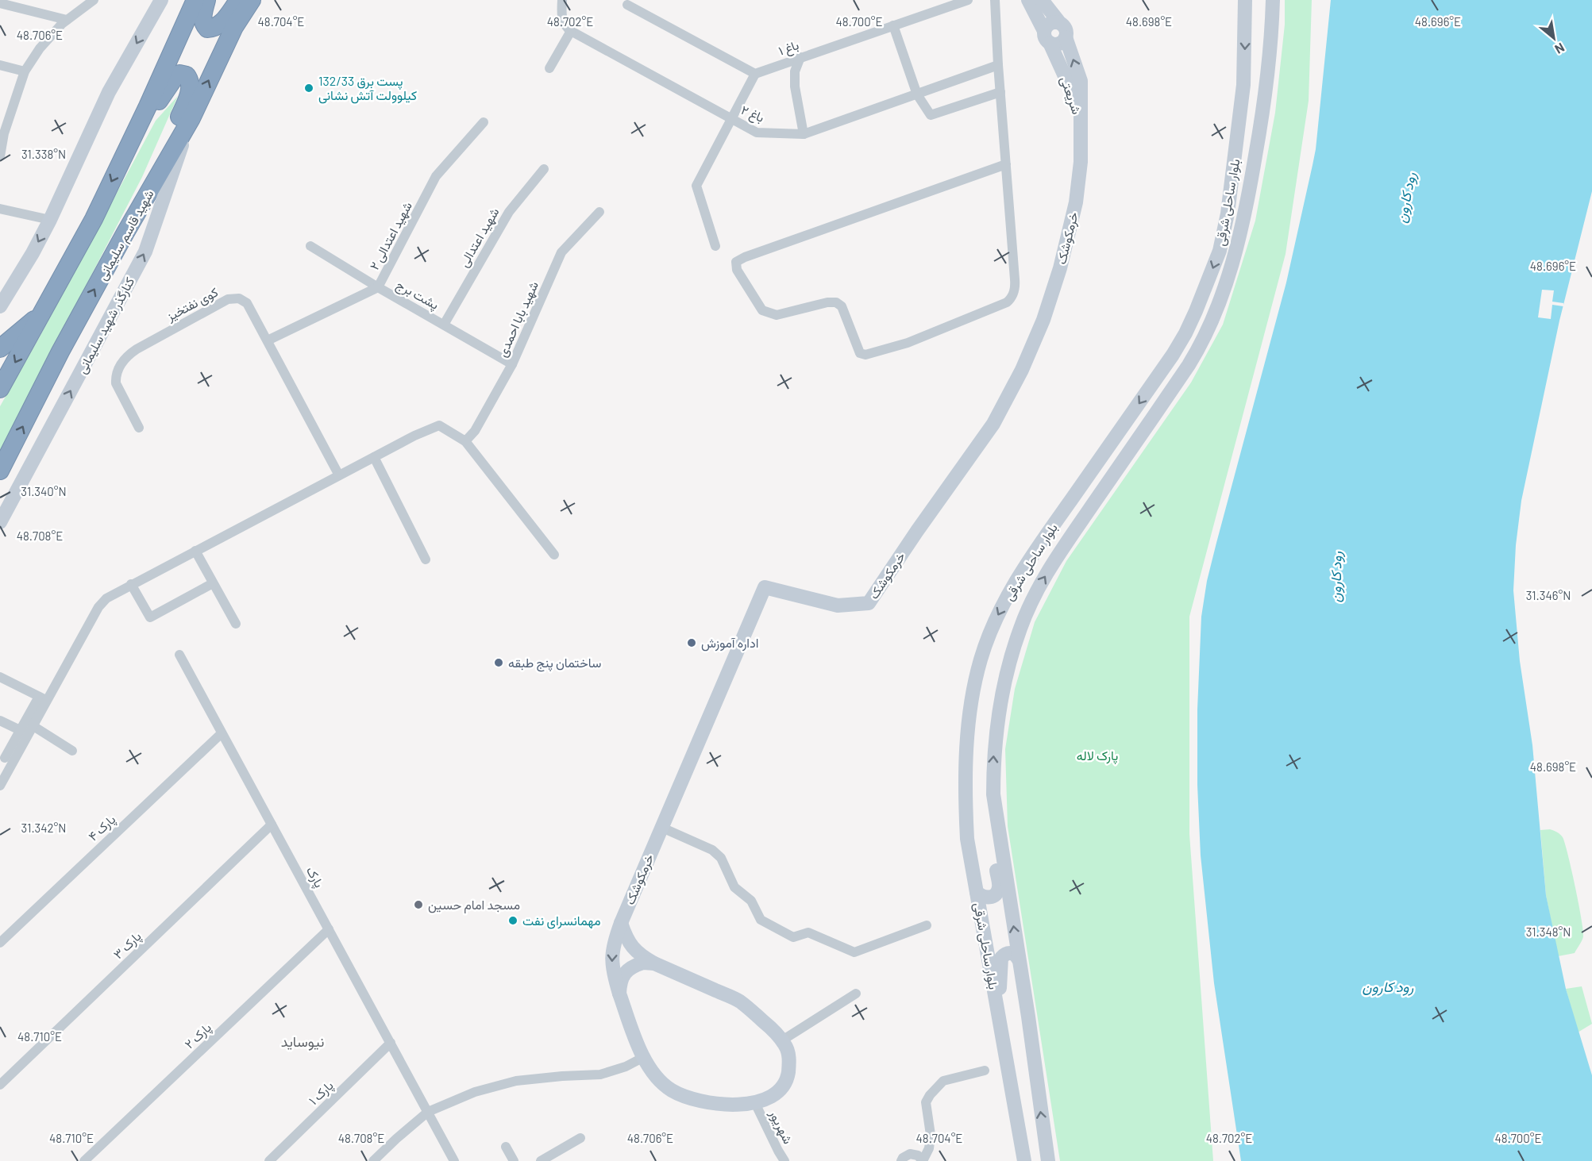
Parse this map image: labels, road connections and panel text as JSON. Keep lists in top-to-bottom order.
{
  "streets": {
    "highway": ["شهید قاسم سلیمانی"],
    "main road": [
      "شریعتی",
      "بلوار ساحلی شرقی",
      "خرمکوشک",
      "کنارگذر شهید سلیمانی"
    ],
    "street": [
      "باغ ۱",
      "باغ ۲",
      "شهید اعتدالی ۲",
      "شهید اعتدالی",
      "پشت برج",
      "کوی نفتخیز",
      "شهید بابا احمدی",
      "پارک ۴",
      "پارک",
      "پارک ۳",
      "پارک ۲",
      "پارک ۱",
      "شهریور"
    ]
  },
  "crossings": [
    ["شریعتی", "خرمکوشک"],
    ["شهید قاسم سلیمانی", "کنارگذر شهید سلیمانی"],
    ["شهید اعتدالی ۲", "پشت برج"],
    ["شهید اعتدالی ۲", "کوی نفتخیز"],
    ["شهید اعتدالی", "پشت برج"],
    ["خرمکوشک", "شهریور"],
    ["پشت برج", "شهید بابا احمدی"],
    ["پارک ۴", "پارک"],
    ["پارک", "پارک ۳"],
    ["پارک", "پارک ۲"],
    ["پارک", "پارک ۱"]
  ],
  "districts": ["نیوساید"],
  "water": ["رود کارون"],
  "parks": ["پارک لاله"],
  "places": [
    "پست برق 132/33 کیلوولت آتش نشانی",
    "اداره آموزش",
    "ساختمان پنج طبقه",
    "مسجد امام حسین",
    "مهمانسرای نفت"
  ],
  "north": "bottom right",
  "coordinates": [
    "48.700°E",
    "48.696°E",
    "48.704°E",
    "48.702°E",
    "48.698°E",
    "48.706°E",
    "31.338°N",
    "31.340°N",
    "48.708°E",
    "31.346°N",
    "31.342°N",
    "31.348°N",
    "48.710°E"
  ]
}
